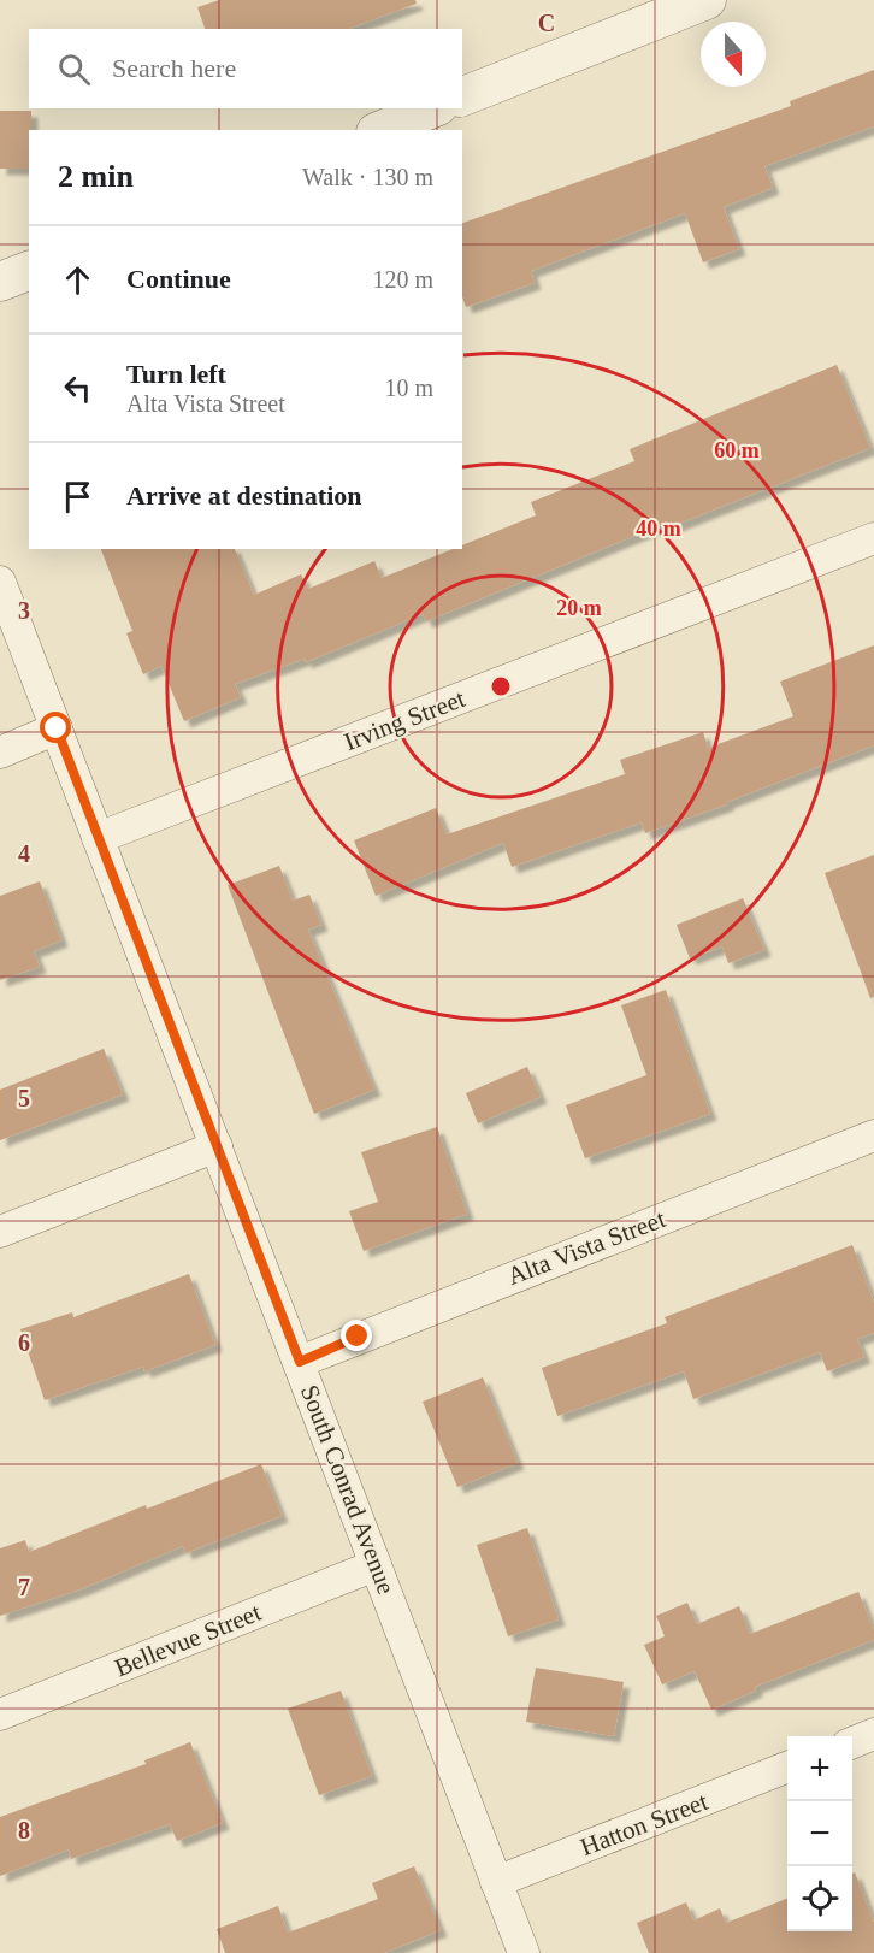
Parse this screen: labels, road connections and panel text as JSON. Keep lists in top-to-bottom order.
{
  "streets": {
    "street": [
      "Irving Street",
      "Alta Vista Street",
      "South Conrad Avenue",
      "Bellevue Street",
      "Hatton Street"
    ]
  },
  "crossings": [
    ["Irving Street", "South Conrad Avenue"],
    ["Alta Vista Street", "South Conrad Avenue"],
    ["South Conrad Avenue", "Bellevue Street"],
    ["South Conrad Avenue", "Hatton Street"]
  ],
  "north": "bottom",
  "page": {
    "search": "Search here",
    "heading": ["2 min", "Walk · 130 m"],
    "list": [
      ["Continue", "120 m"],
      ["Turn left", "Alta Vista Street", "10 m"],
      "Arrive at destination"
    ],
    "map_buttons": ["+", "−"]
  },
  "grid": {
    "columns": ["C"],
    "rows": [
      "3",
      "4",
      "5",
      "6",
      "7",
      "8"
    ]
  },
  "rings": ["60 m", "40 m", "20 m"]
}
